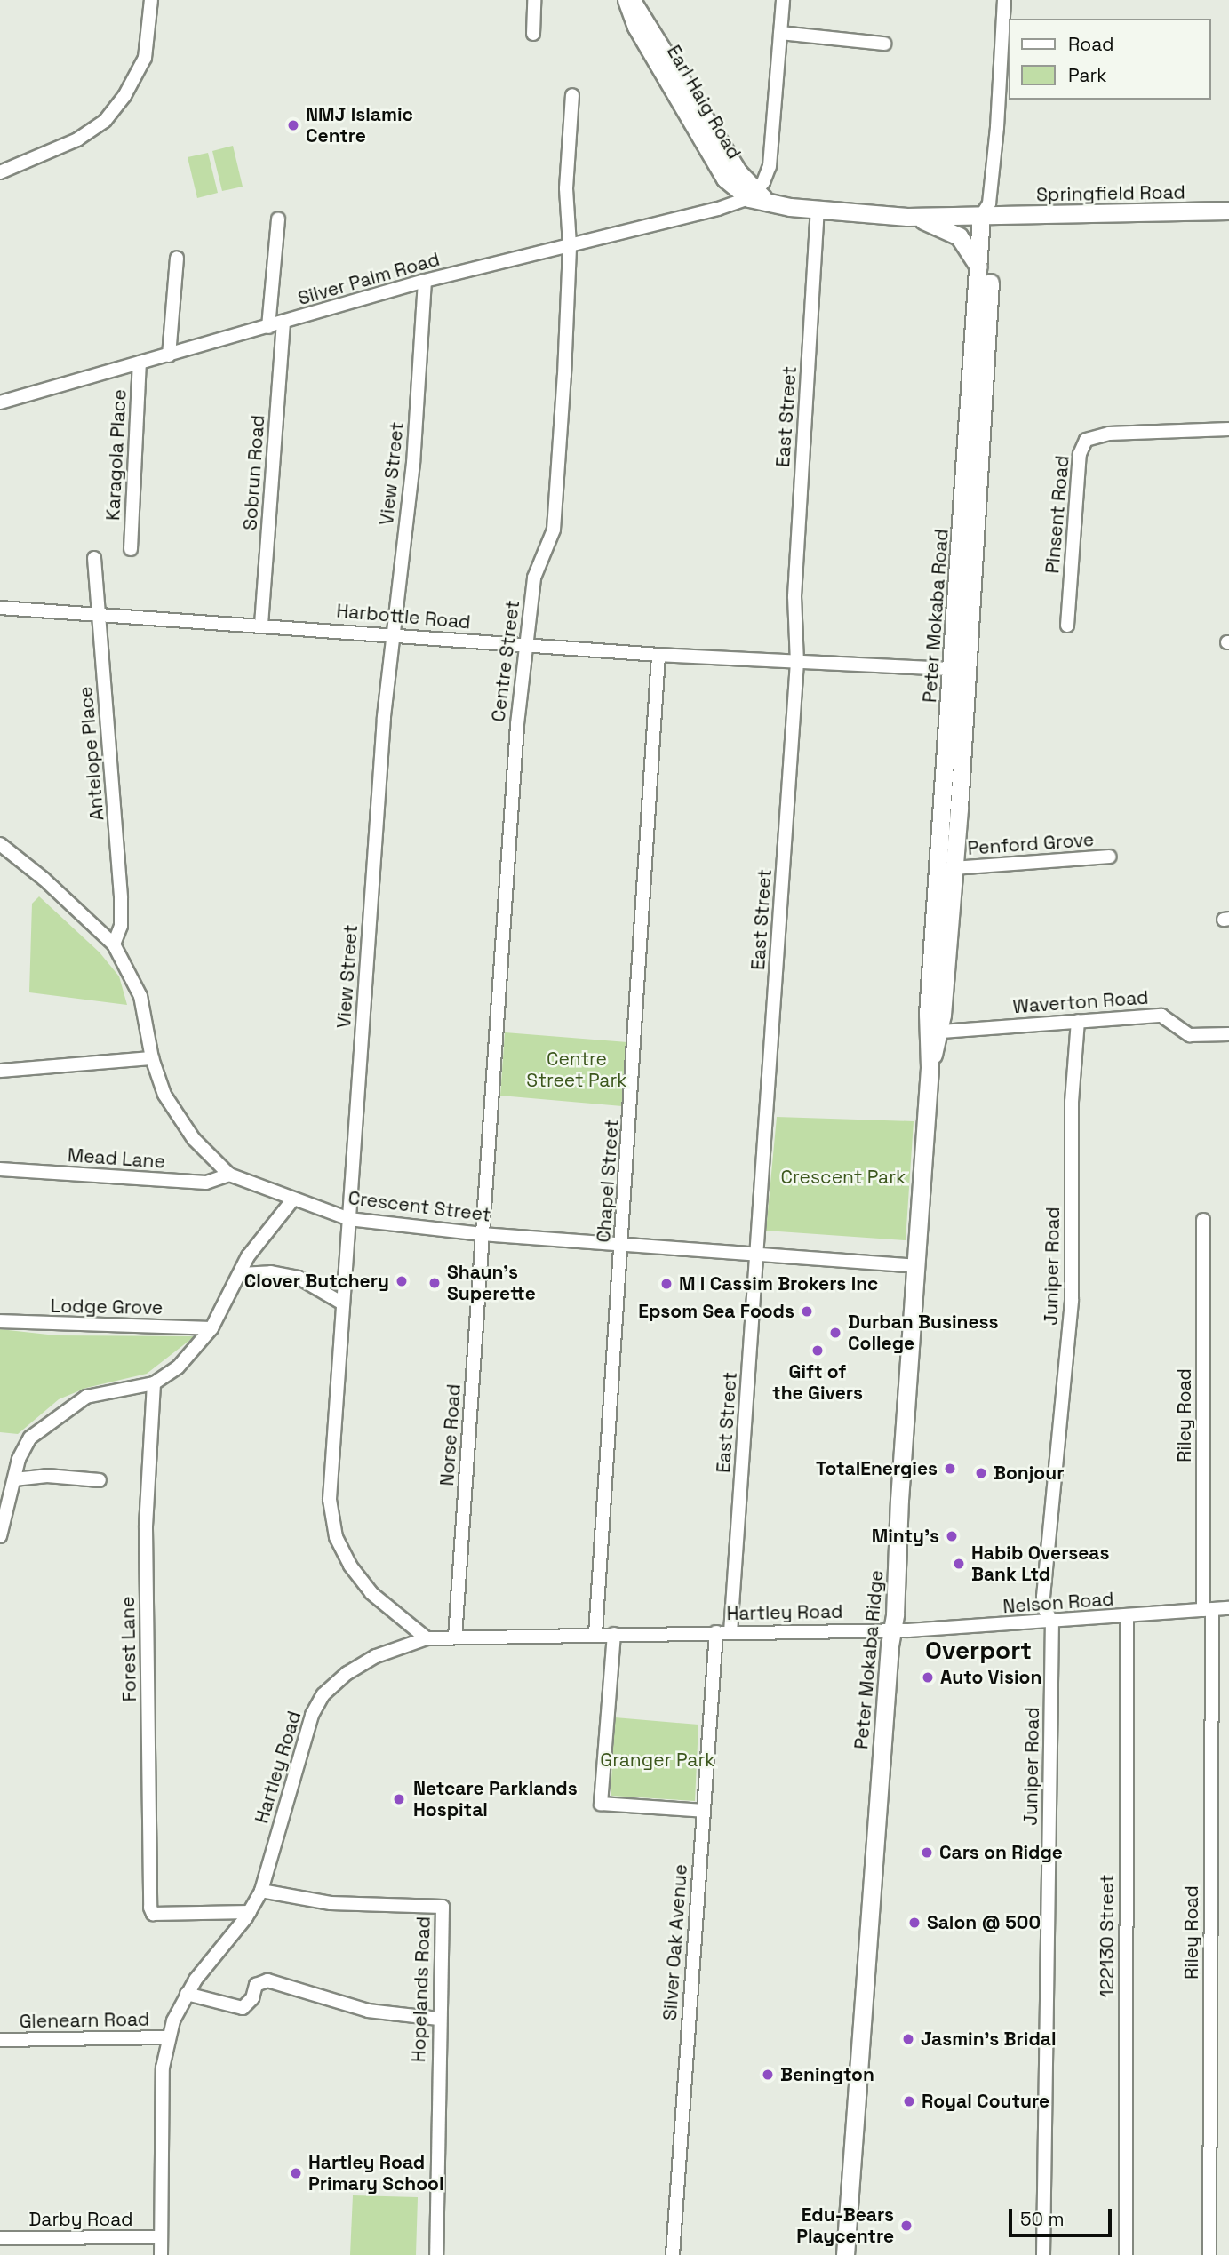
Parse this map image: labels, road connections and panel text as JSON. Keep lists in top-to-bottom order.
{
  "streets": {
    "street": [
      "Earl Haig Road",
      "Springfield Road",
      "Silver Palm Road",
      "East Street",
      "Karagola Place",
      "Sobrun Road",
      "View Street",
      "Pinsent Road",
      "Peter Mokaba Road",
      "Harbottle Road",
      "Centre Street",
      "Antelope Place",
      "Penford Grove",
      "Waverton Road",
      "Mead Lane",
      "Chapel Street",
      "Crescent Street",
      "Juniper Road",
      "Lodge Grove",
      "Riley Road",
      "Norse Road",
      "Nelson Road",
      "Hartley Road",
      "Forest Lane",
      "Peter Mokaba Ridge",
      "122130 Street",
      "Silver Oak Avenue",
      "Hopelands Road",
      "Glenearn Road",
      "Darby Road"
    ]
  },
  "crossings": [
    ["Earl Haig Road", "Silver Palm Road"],
    ["Springfield Road", "Peter Mokaba Road"],
    ["Silver Palm Road", "Karagola Place"],
    ["Silver Palm Road", "Sobrun Road"],
    ["Silver Palm Road", "View Street"],
    ["Silver Palm Road", "Centre Street"],
    ["East Street", "Harbottle Road"],
    ["East Street", "Crescent Street"],
    ["East Street", "Hartley Road"],
    ["Sobrun Road", "Harbottle Road"],
    ["View Street", "Harbottle Road"],
    ["View Street", "Crescent Street"],
    ["View Street", "Hartley Road"],
    ["Peter Mokaba Road", "Harbottle Road"],
    ["Peter Mokaba Road", "Penford Grove"],
    ["Peter Mokaba Road", "Waverton Road"],
    ["Peter Mokaba Road", "Peter Mokaba Ridge"],
    ["Harbottle Road", "Centre Street"],
    ["Harbottle Road", "Antelope Place"],
    ["Harbottle Road", "Chapel Street"],
    ["Centre Street", "Crescent Street"],
    ["Centre Street", "Norse Road"],
    ["Antelope Place", "Crescent Street"],
    ["Waverton Road", "Juniper Road"],
    ["Waverton Road", "Peter Mokaba Ridge"],
    ["Mead Lane", "Crescent Street"],
    ["Chapel Street", "Crescent Street"],
    ["Chapel Street", "Hartley Road"],
    ["Crescent Street", "Norse Road"],
    ["Crescent Street", "Peter Mokaba Ridge"],
    ["Juniper Road", "Nelson Road"],
    ["Riley Road", "Nelson Road"],
    ["Norse Road", "Hartley Road"],
    ["Nelson Road", "Hartley Road"],
    ["Nelson Road", "Peter Mokaba Ridge"],
    ["Nelson Road", "122130 Street"],
    ["Hartley Road", "Forest Lane"],
    ["Hartley Road", "Peter Mokaba Ridge"],
    ["Hartley Road", "Silver Oak Avenue"],
    ["Hartley Road", "Hopelands Road"],
    ["Hartley Road", "Glenearn Road"],
    ["Hartley Road", "Darby Road"]
  ],
  "districts": ["Overport"],
  "parks": ["Centre Street Park", "Crescent Park", "Granger Park"],
  "places": [
    "NMJ Islamic Centre",
    "Clover Butchery",
    "Shaun's Superette",
    "M I Cassim Brokers Inc",
    "Epsom Sea Foods",
    "Durban Business College",
    "Gift of the Givers",
    "TotalEnergies",
    "Bonjour",
    "Minty's",
    "Habib Overseas Bank Ltd",
    "Auto Vision",
    "Netcare Parklands Hospital",
    "Cars on Ridge",
    "Salon @ 500",
    "Jasmin's Bridal",
    "Benington",
    "Royal Couture",
    "Hartley Road Primary School",
    "Edu-Bears Playcentre"
  ],
  "legend": ["Road", "Park"],
  "scale_bar": "50 m"
}
